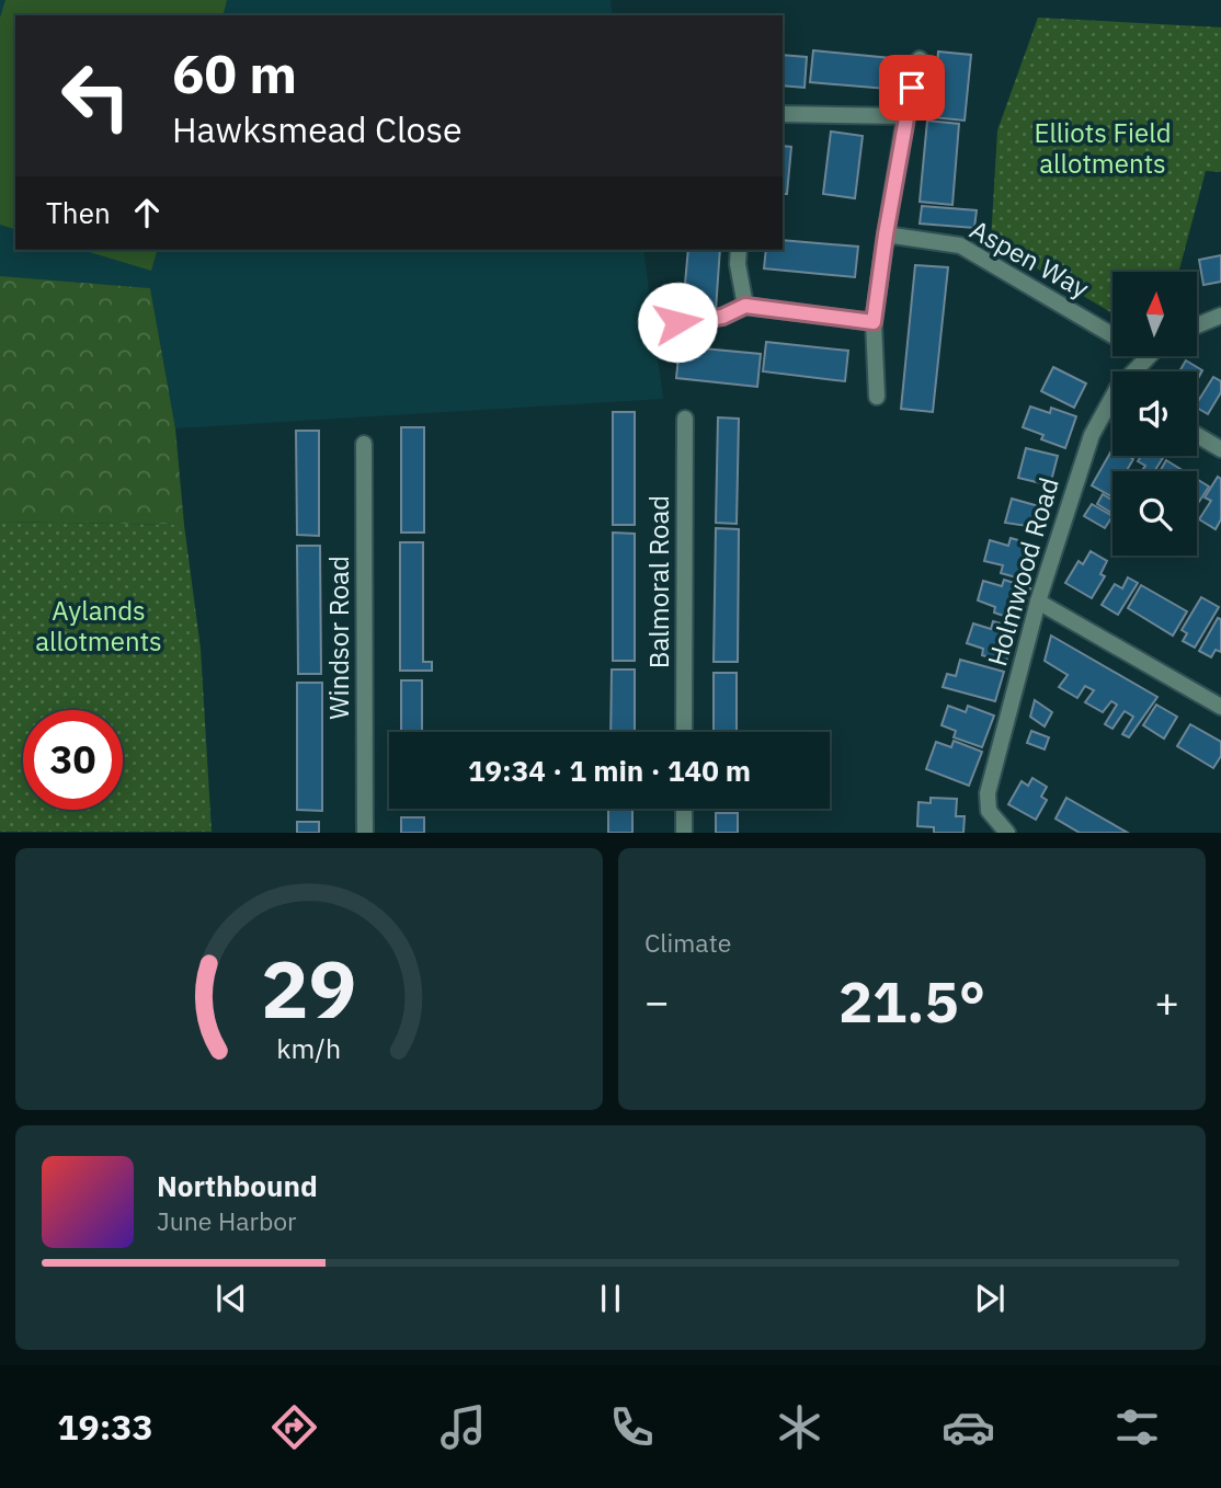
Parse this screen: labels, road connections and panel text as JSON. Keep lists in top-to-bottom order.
{
  "streets": {
    "street": [
      "Aspen Way",
      "Holmwood Road",
      "Balmoral Road",
      "Windsor Road"
    ]
  },
  "parks": ["Elliots Field allotments", "Aylands allotments"],
  "north": "top",
  "page": {
    "turn": ["60 m", "Hawksmead Close"],
    "then": "Then",
    "limit": "30",
    "trip": "19:34 · 1 min · 140 m",
    "tile": "Climate",
    "heat": ["−", "21.5°", "+"],
    "song": ["Northbound", "June Harbor"],
    "tabs": "19:33",
    "gauge": ["29", "km/h"]
  }
}
